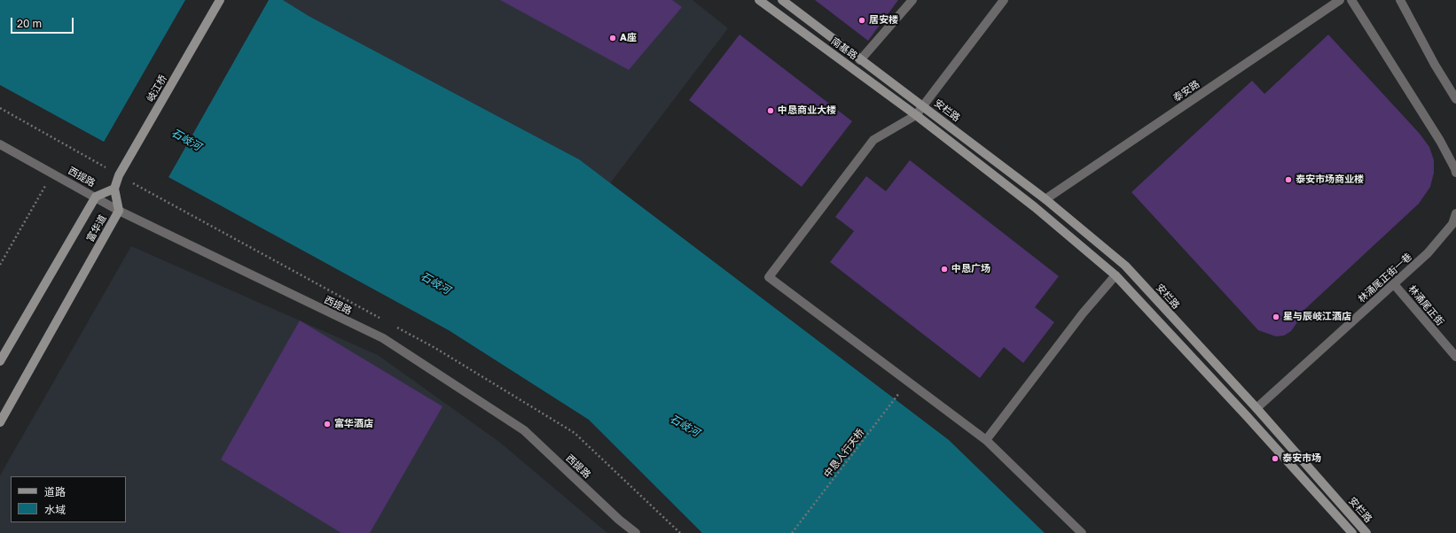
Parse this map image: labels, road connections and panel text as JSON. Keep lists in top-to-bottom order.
{
  "streets": {
    "main road": [
      "南基路",
      "岐江桥",
      "安栏路",
      "富华道"
    ],
    "street": [
      "泰安路",
      "西提路",
      "林涌尾正街一巷",
      "林涌尾正街"
    ],
    "path": ["中恳人行天桥"]
  },
  "crossings": [
    ["南基路", "安栏路"],
    ["岐江桥", "富华道"],
    ["泰安路", "安栏路"],
    ["安栏路", "林涌尾正街一巷"],
    ["西提路", "富华道"],
    ["林涌尾正街一巷", "林涌尾正街"]
  ],
  "water": ["石岐河"],
  "places": [
    "居安楼",
    "A座",
    "中恳商业大楼",
    "泰安市场商业楼",
    "中恳广场",
    "星与辰岐江酒店",
    "富华酒店",
    "泰安市场"
  ],
  "legend": ["道路", "水域"],
  "scale_bar": "20 m"
}
